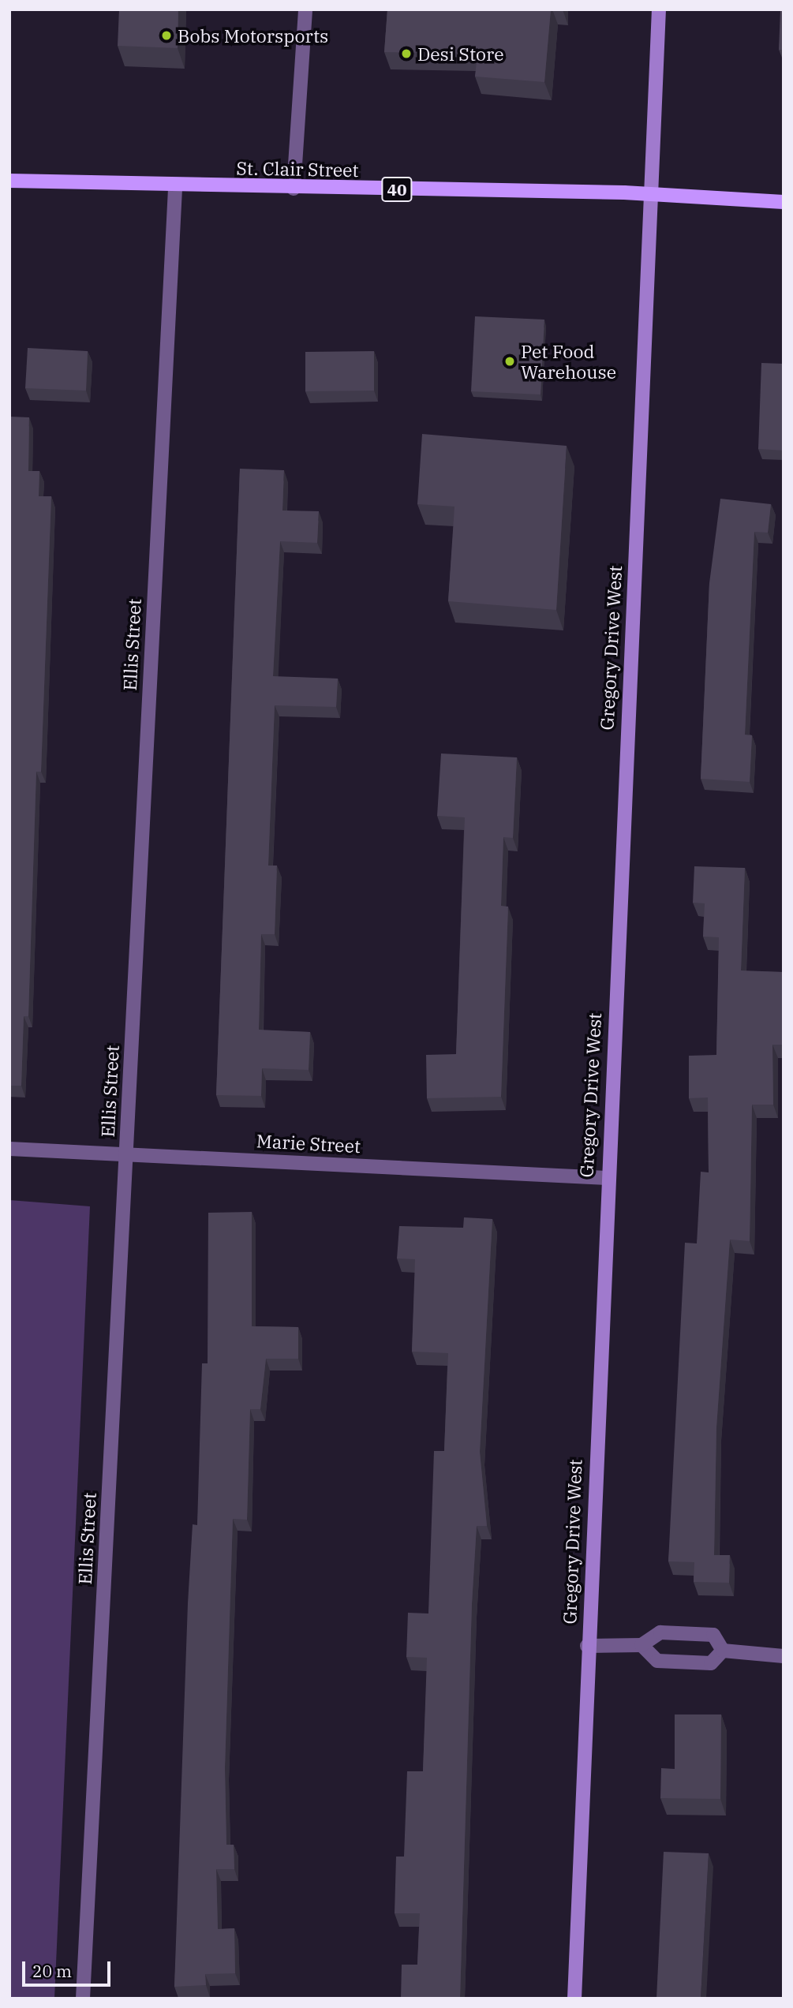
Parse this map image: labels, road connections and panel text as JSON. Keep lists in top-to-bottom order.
{
  "streets": {
    "main road": ["St. Clair Street", "40"],
    "street": ["Ellis Street", "Gregory Drive West", "Marie Street"]
  },
  "crossings": [
    ["St. Clair Street", "Ellis Street"],
    ["St. Clair Street", "Gregory Drive West"],
    ["Ellis Street", "Marie Street"],
    ["Gregory Drive West", "Marie Street"]
  ],
  "places": ["Bobs Motorsports", "Desi Store", "Pet Food Warehouse"],
  "scale_bar": "20 m"
}
